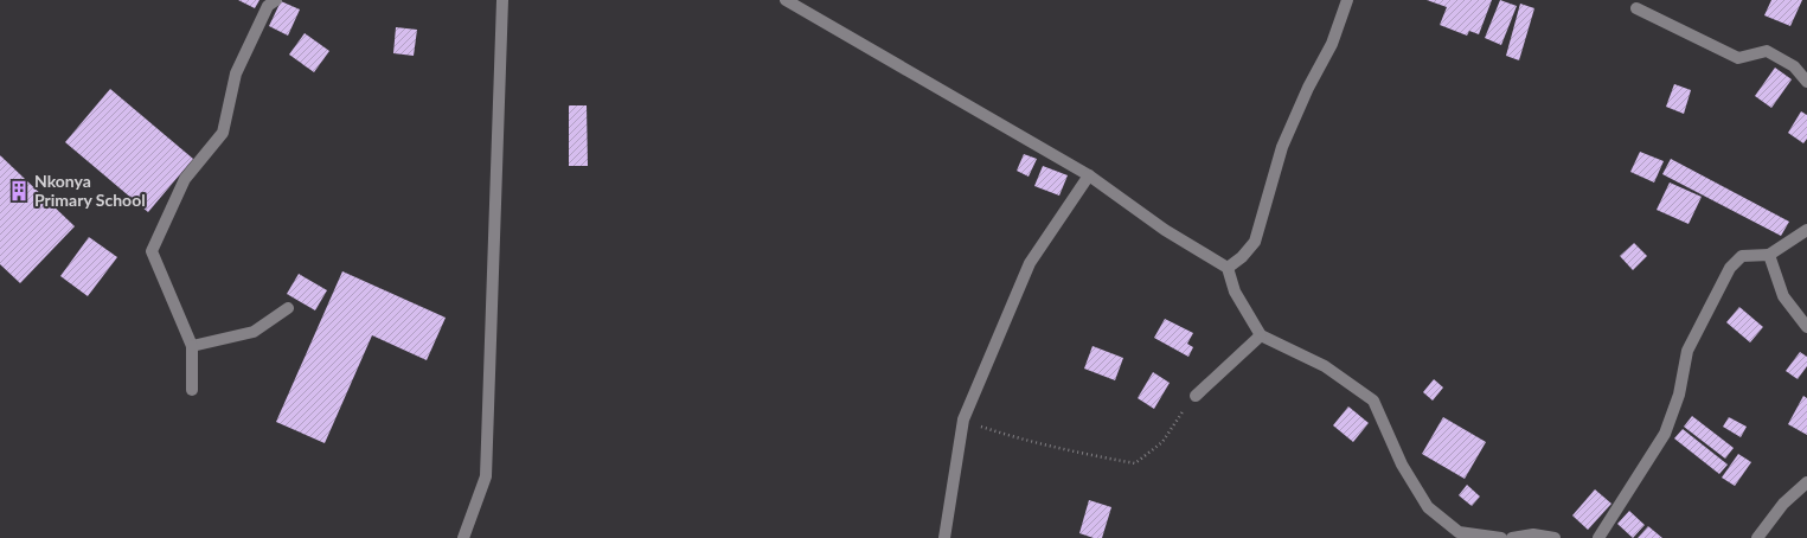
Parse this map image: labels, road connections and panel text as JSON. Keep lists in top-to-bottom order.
{
  "places": {
    "building": ["Nkonya Primary School"]
  }
}
